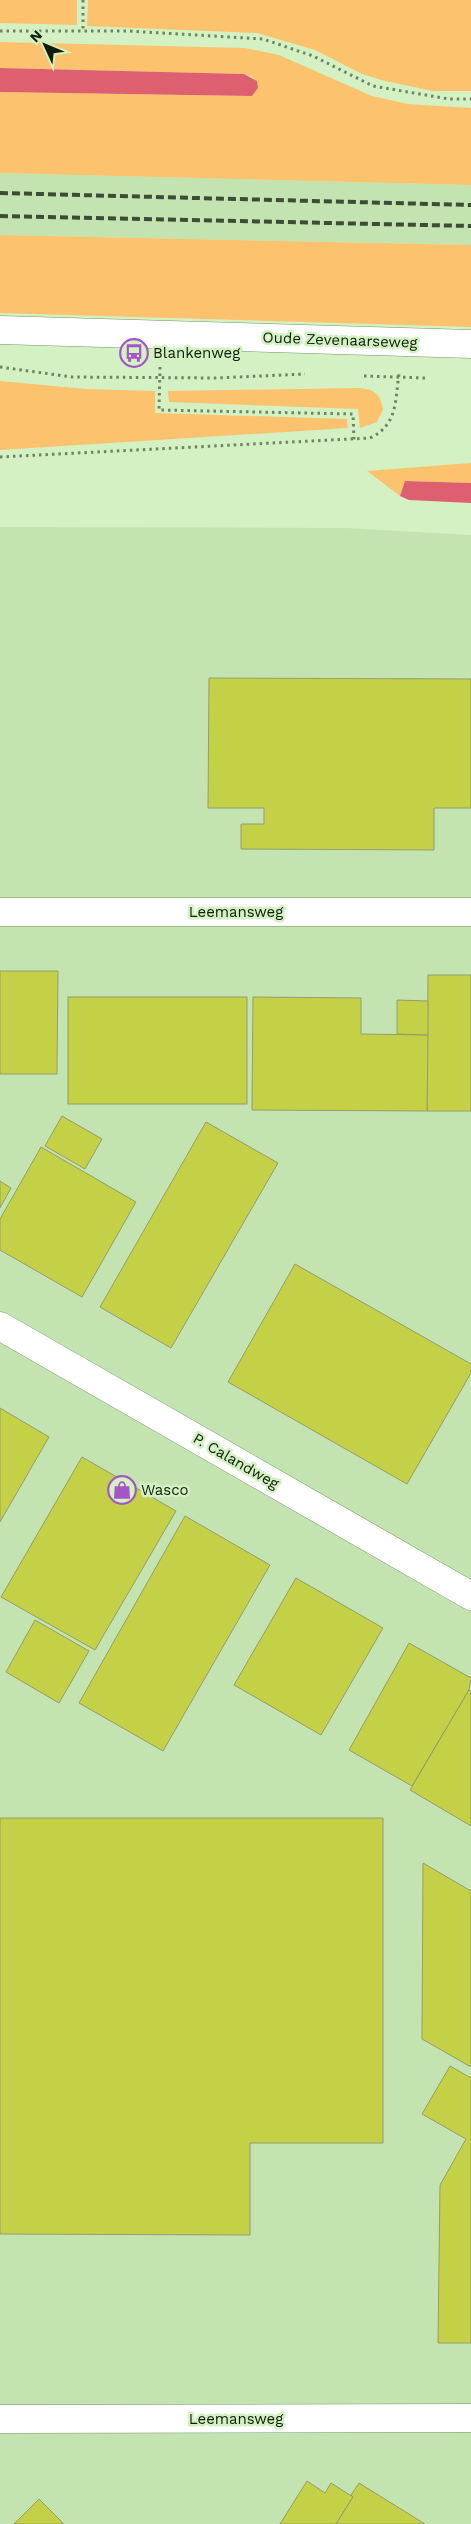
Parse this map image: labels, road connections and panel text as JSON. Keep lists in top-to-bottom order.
{
  "streets": {
    "street": ["Oude Zevenaarseweg", "Leemansweg", "P. Calandweg"]
  },
  "places": {
    "bus stop": ["Blankenweg"],
    "shop": ["Wasco"]
  },
  "north": "top left"
}
